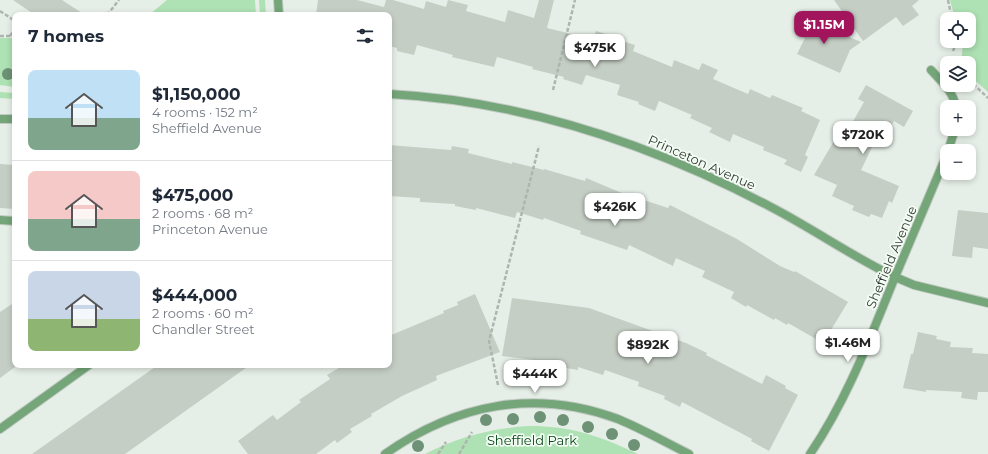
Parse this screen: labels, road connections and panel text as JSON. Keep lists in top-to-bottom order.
{
  "streets": {
    "street": ["Princeton Avenue", "Sheffield Avenue"]
  },
  "crossings": [
    ["Princeton Avenue", "Sheffield Avenue"]
  ],
  "parks": ["Sheffield Park"],
  "page": {
    "price": [
      "$1.15M",
      "$475K",
      "$720K",
      "$426K",
      "$1.46M",
      "$892K",
      "$444K"
    ],
    "map_buttons": ["+", "−"],
    "heading": "7 homes",
    "list": [
      {
        "name": "$1,150,000",
        "note": "4 rooms · 152 m² · Sheffield Avenue"
      },
      {
        "name": "$475,000",
        "note": "2 rooms · 68 m² · Princeton Avenue"
      },
      {
        "name": "$444,000",
        "note": "2 rooms · 60 m² · Chandler Street"
      }
    ]
  }
}
